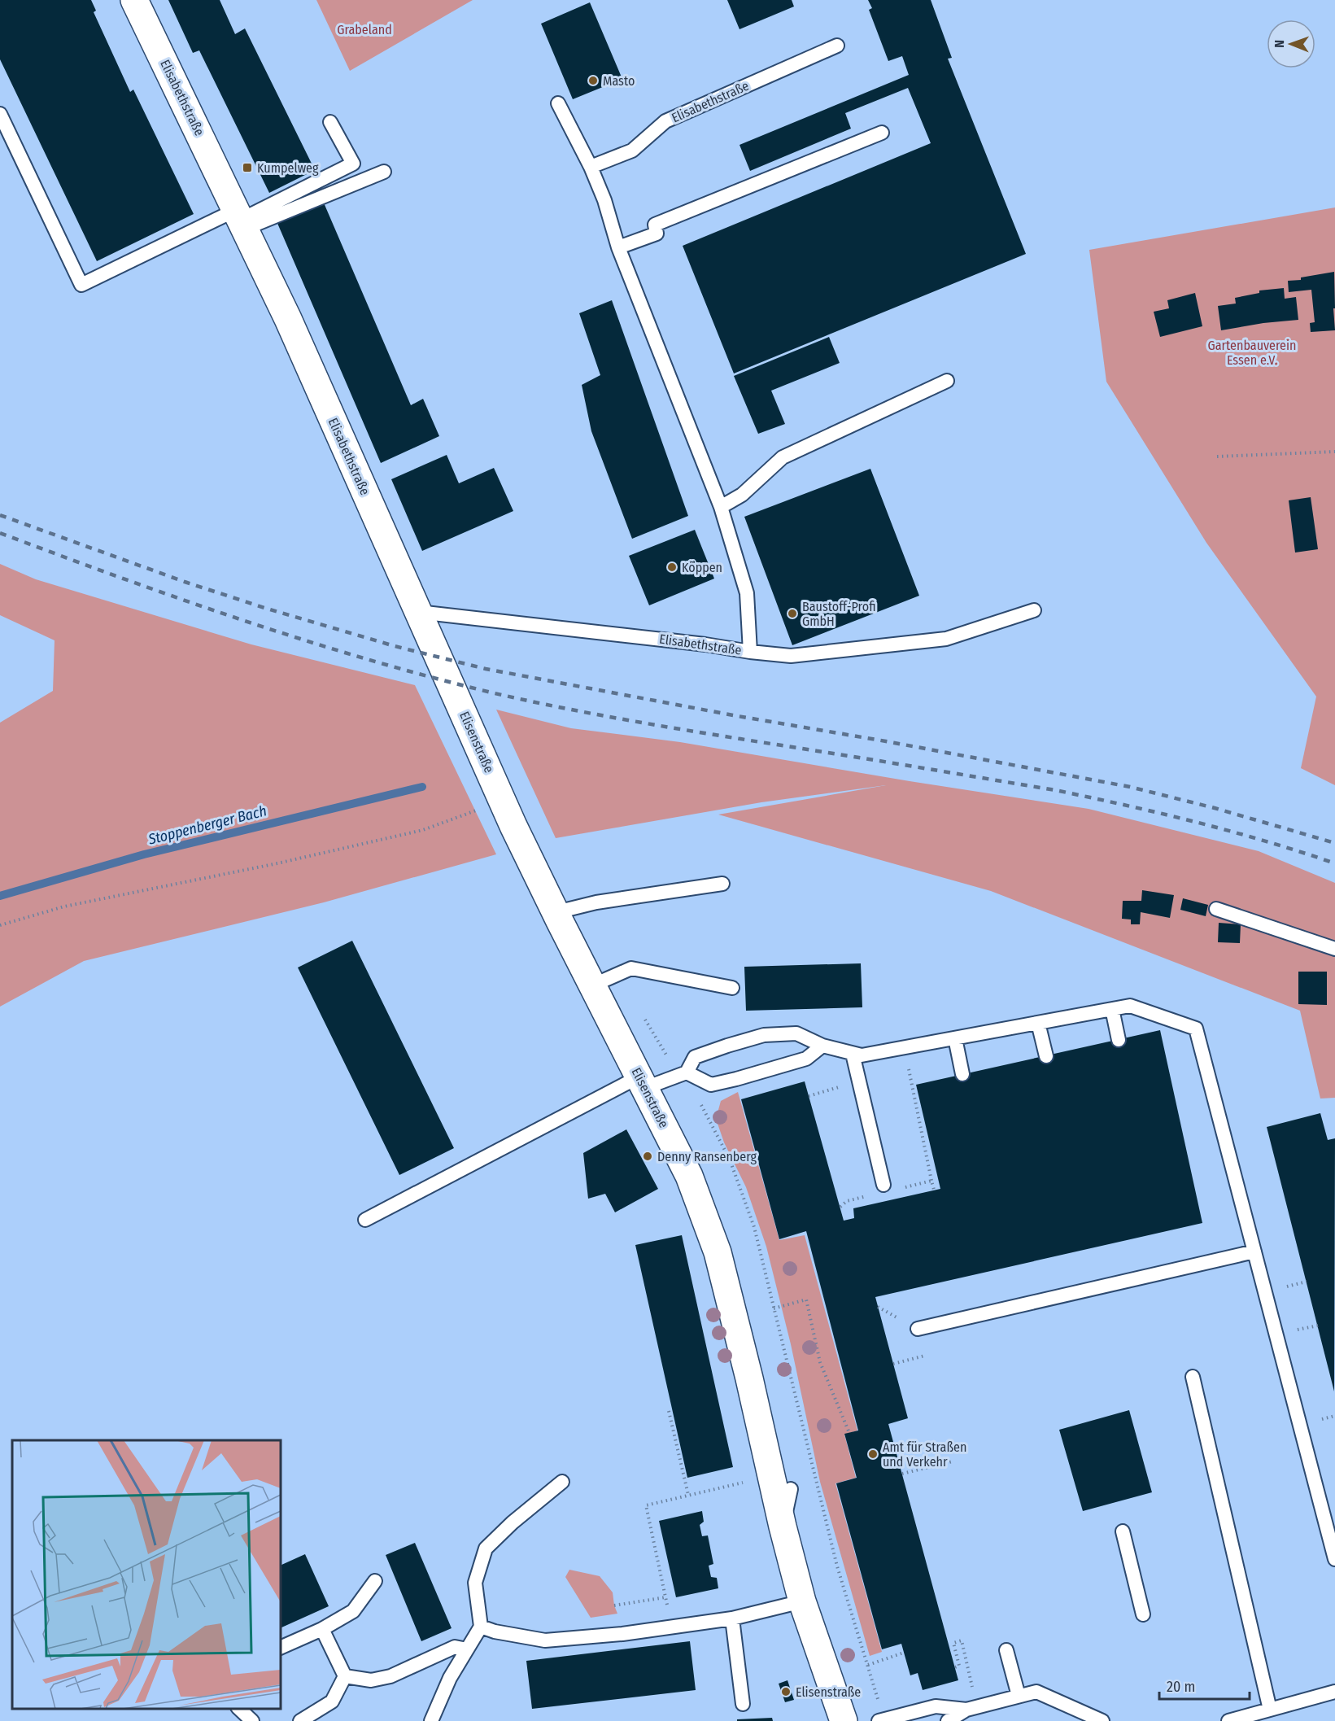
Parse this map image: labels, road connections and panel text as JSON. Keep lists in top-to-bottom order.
{
  "streets": {
    "street": ["Elisabethstraße", "Elisenstraße"]
  },
  "crossings": [
    ["Elisabethstraße", "Elisenstraße"]
  ],
  "water": ["Stoppenberger Bach"],
  "parks": ["Grabeland", "Gartenbauverein Essen e.V."],
  "places": {
    "other": [
      "Masto",
      "Köppen",
      "Baustoff-Profi GmbH",
      "Denny Ransenberg",
      "Amt für Straßen und Verkehr",
      "Elisenstraße"
    ],
    "transit": ["Kumpelweg"]
  },
  "scale_bar": "20 m",
  "north": "left"
}
